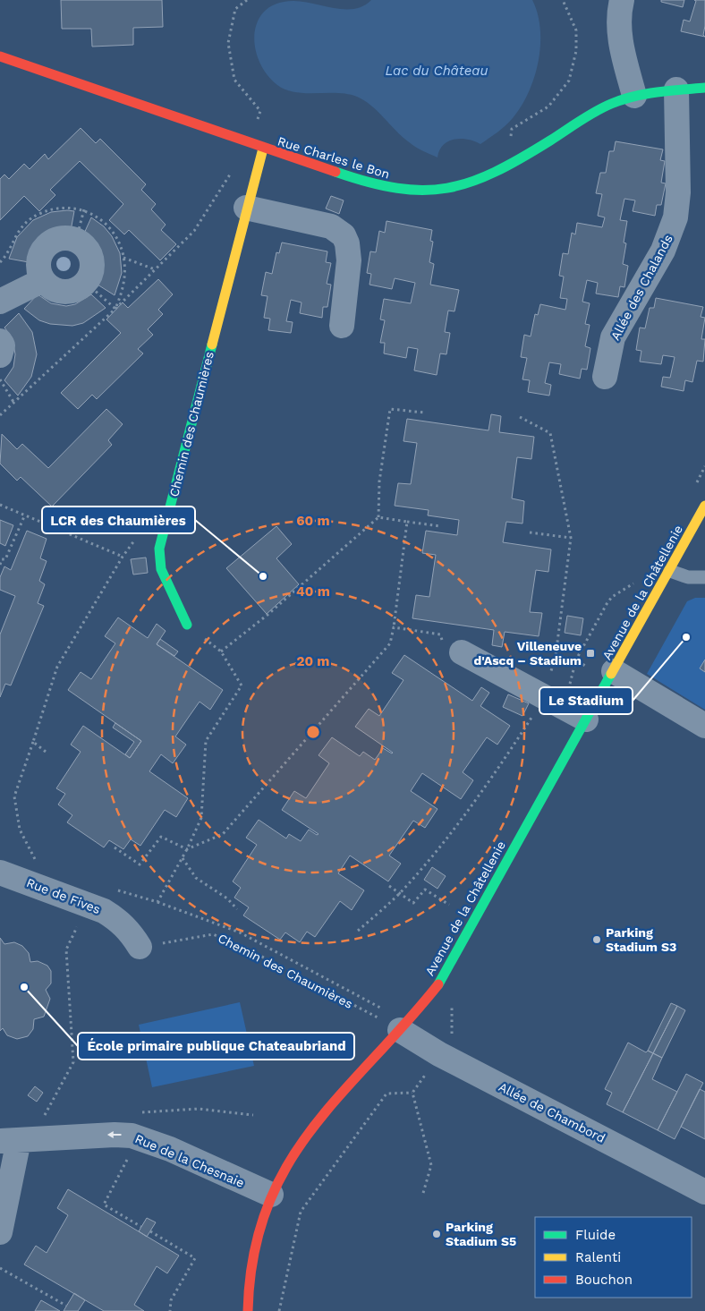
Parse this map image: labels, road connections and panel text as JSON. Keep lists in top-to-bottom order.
{
  "streets": {
    "street": [
      "Rue Charles le Bon",
      "Allée des Chalands",
      "Chemin des Chaumières",
      "Avenue de la Châtellenie",
      "Rue de Fives",
      "Allée de Chambord",
      "Rue de la Chesnaie"
    ]
  },
  "crossings": [
    ["Rue Charles le Bon", "Allée des Chalands"],
    ["Rue Charles le Bon", "Chemin des Chaumières"],
    ["Chemin des Chaumières", "Avenue de la Châtellenie"],
    ["Chemin des Chaumières", "Rue de Fives"],
    ["Chemin des Chaumières", "Allée de Chambord"],
    ["Avenue de la Châtellenie", "Allée de Chambord"],
    ["Avenue de la Châtellenie", "Rue de la Chesnaie"]
  ],
  "one_way": ["Rue de la Chesnaie"],
  "water": ["Lac du Château"],
  "places": {
    "other": [
      "LCR des Chaumières",
      "Le Stadium",
      "Parking Stadium S3",
      "École primaire publique Chateaubriand",
      "Parking Stadium S5"
    ],
    "transit": ["Villeneuve d'Ascq – Stadium"]
  },
  "legend": ["Fluide", "Ralenti", "Bouchon"],
  "rings": ["60 m", "40 m", "20 m"]
}
